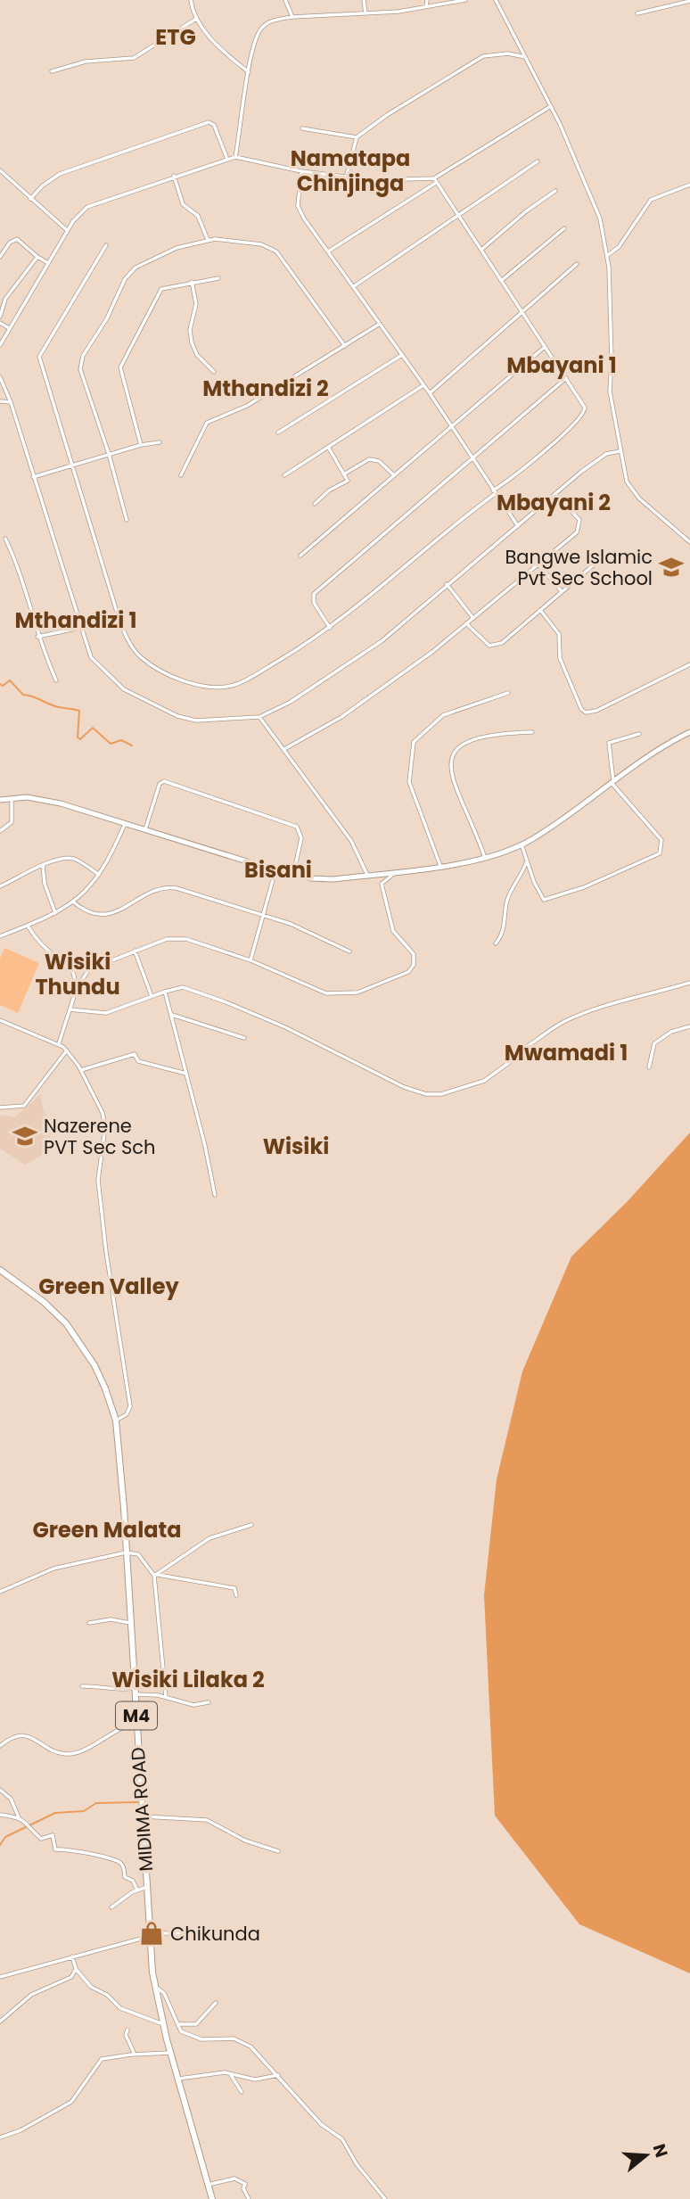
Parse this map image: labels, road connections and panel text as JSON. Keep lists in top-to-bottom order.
{
  "streets": {
    "main road": ["M4", "MIDIMA ROAD"]
  },
  "districts": [
    "ETG",
    "Namatapa Chinjinga",
    "Mbayani 1",
    "Mthandizi 2",
    "Mbayani 2",
    "Mthandizi 1",
    "Bisani",
    "Wisiki Thundu",
    "Mwamadi 1",
    "Wisiki",
    "Green Valley",
    "Green Malata",
    "Wisiki Lilaka 2"
  ],
  "places": {
    "school or university": ["Bangwe Islamic Pvt Sec School", "Nazerene PVT Sec Sch"],
    "shop": ["Chikunda"]
  },
  "north": "right"
}
